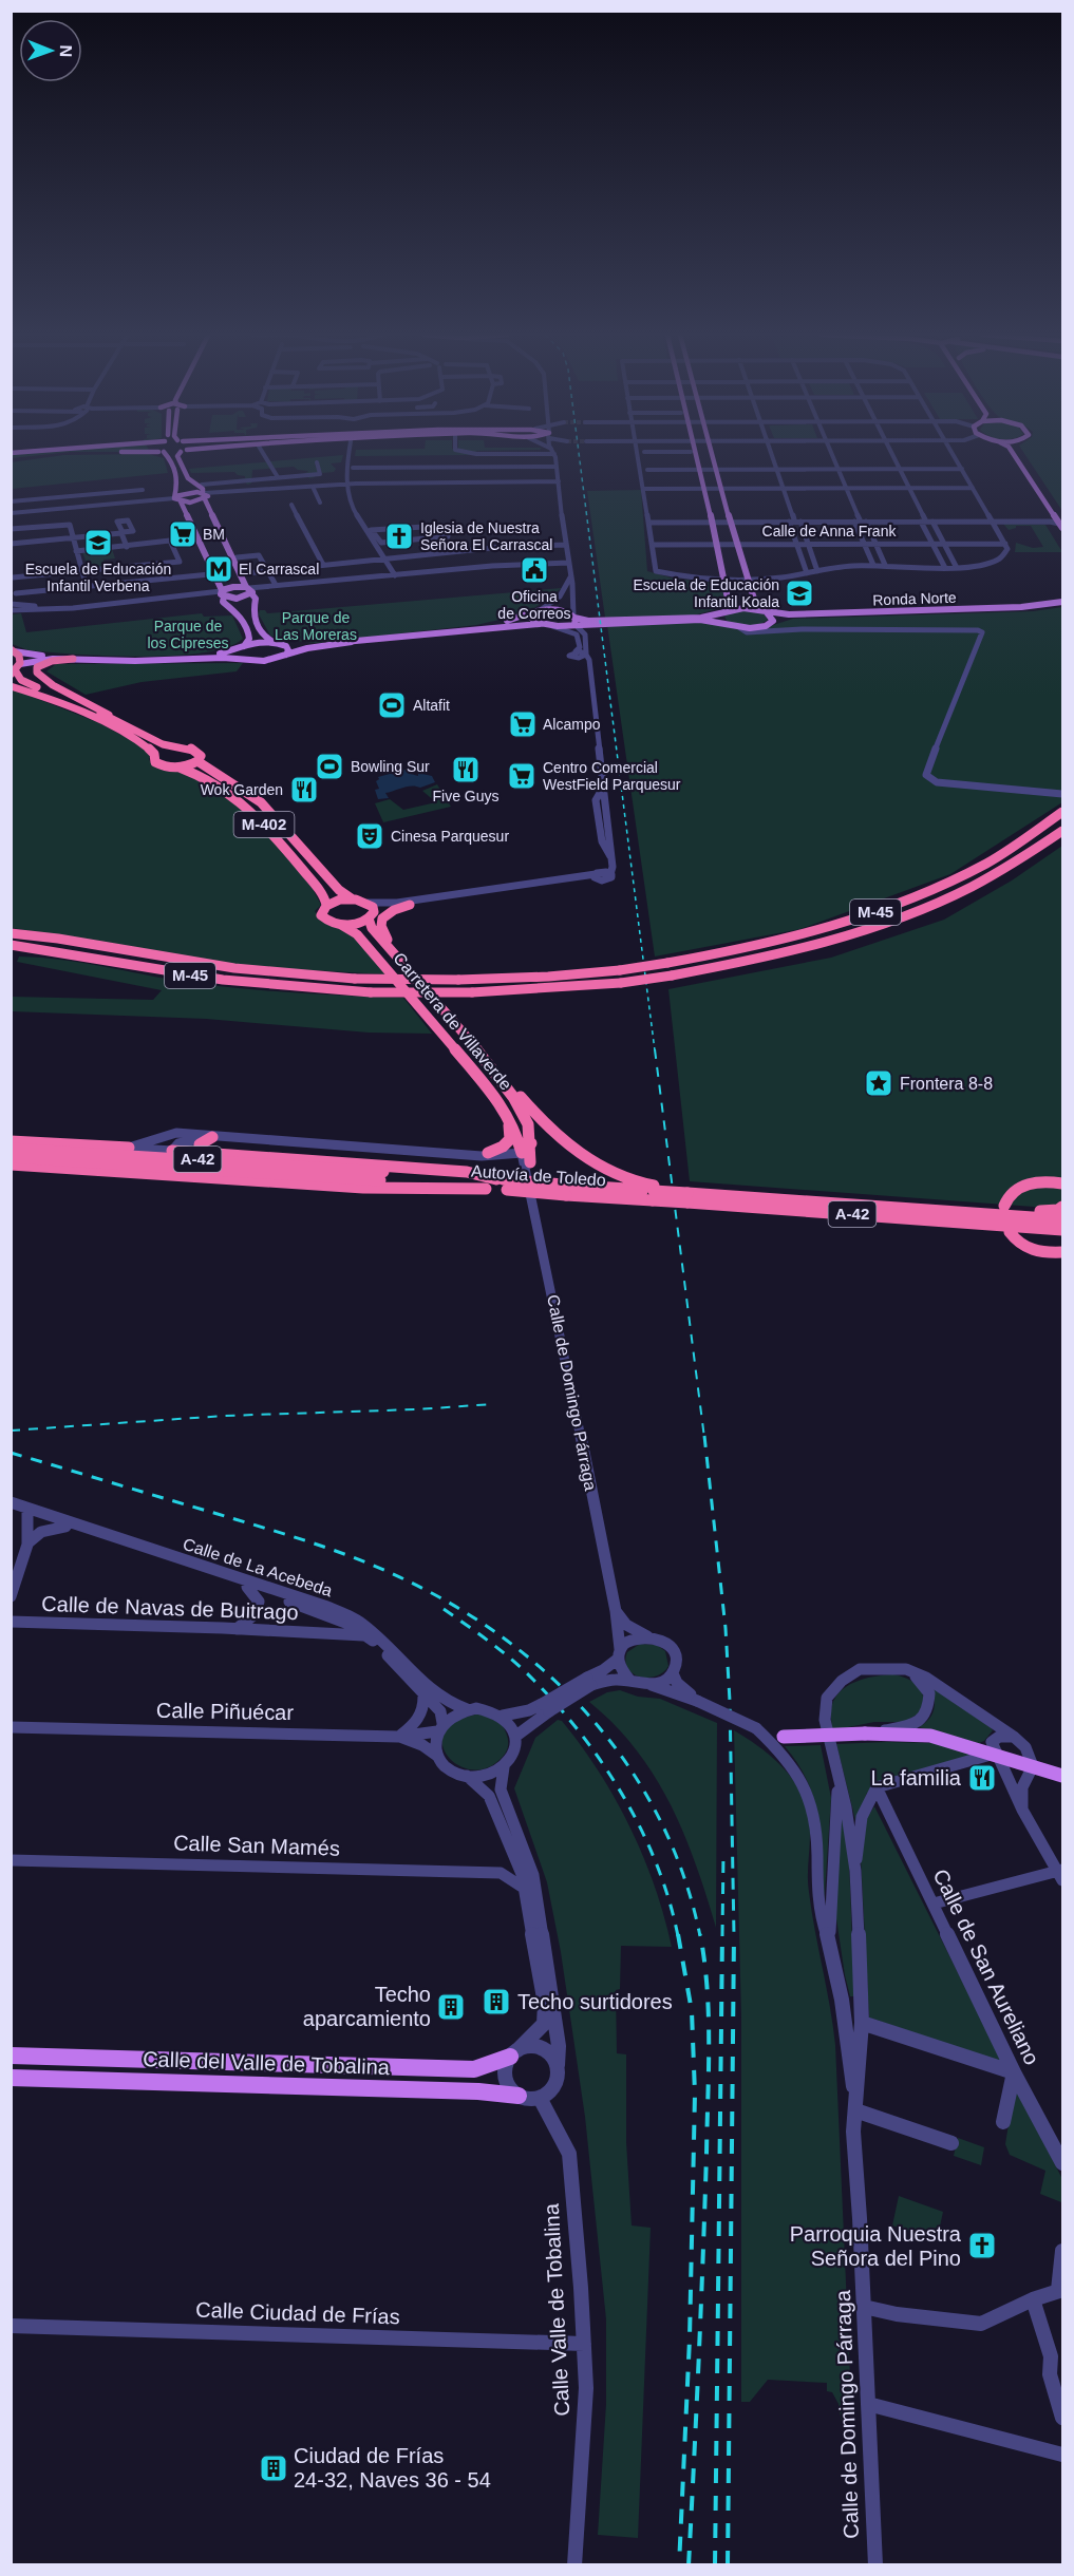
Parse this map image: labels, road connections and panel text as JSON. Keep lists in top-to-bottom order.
{
  "streets": {
    "highway": [
      "M-402",
      "M-45",
      "Carretera de Villaverde",
      "A-42",
      "Autovía de Toledo"
    ],
    "main road": ["Ronda Norte", "Calle del Valle de Tobalina"],
    "street": [
      "Calle de Anna Frank",
      "Calle de Domingo Párraga",
      "Calle de La Acebeda",
      "Calle de Navas de Buitrago",
      "Calle Piñuécar",
      "Calle San Mamés",
      "Calle de San Aureliano",
      "Calle Valle de Tobalina",
      "Calle Ciudad de Frías"
    ]
  },
  "crossings": [
    ["M-402", "Carretera de Villaverde"],
    ["Carretera de Villaverde", "Calle de Domingo Párraga"],
    ["Calle de La Acebeda", "Calle de Navas de Buitrago"],
    ["Calle de La Acebeda", "Calle Piñuécar"],
    ["Calle del Valle de Tobalina", "Calle Valle de Tobalina"],
    ["Calle Valle de Tobalina", "Calle Ciudad de Frías"]
  ],
  "parks": ["Parque de Las Moreras", "Parque de los Cipreses"],
  "places": {
    "supermarket": ["BM", "Alcampo", "Centro Comercial WestField Parquesur"],
    "church": ["Iglesia de Nuestra Señora El Carrascal", "Parroquia Nuestra Señora del Pino"],
    "school or university": ["Escuela de Educación Infantil Verbena", "Escuela de Educación Infantil Koala"],
    "metro station": ["El Carrascal"],
    "public building": ["Oficina de Correos"],
    "sports": ["Altafit", "Bowling Sur"],
    "restaurant": ["Five Guys", "Wok Garden", "La familia"],
    "theatre": ["Cinesa Parquesur"],
    "place": ["Frontera 8-8"],
    "building": ["Techo surtidores", "Techo aparcamiento", "Ciudad de Frías 24-32, Naves 36 - 54"]
  },
  "north": "right"
}
